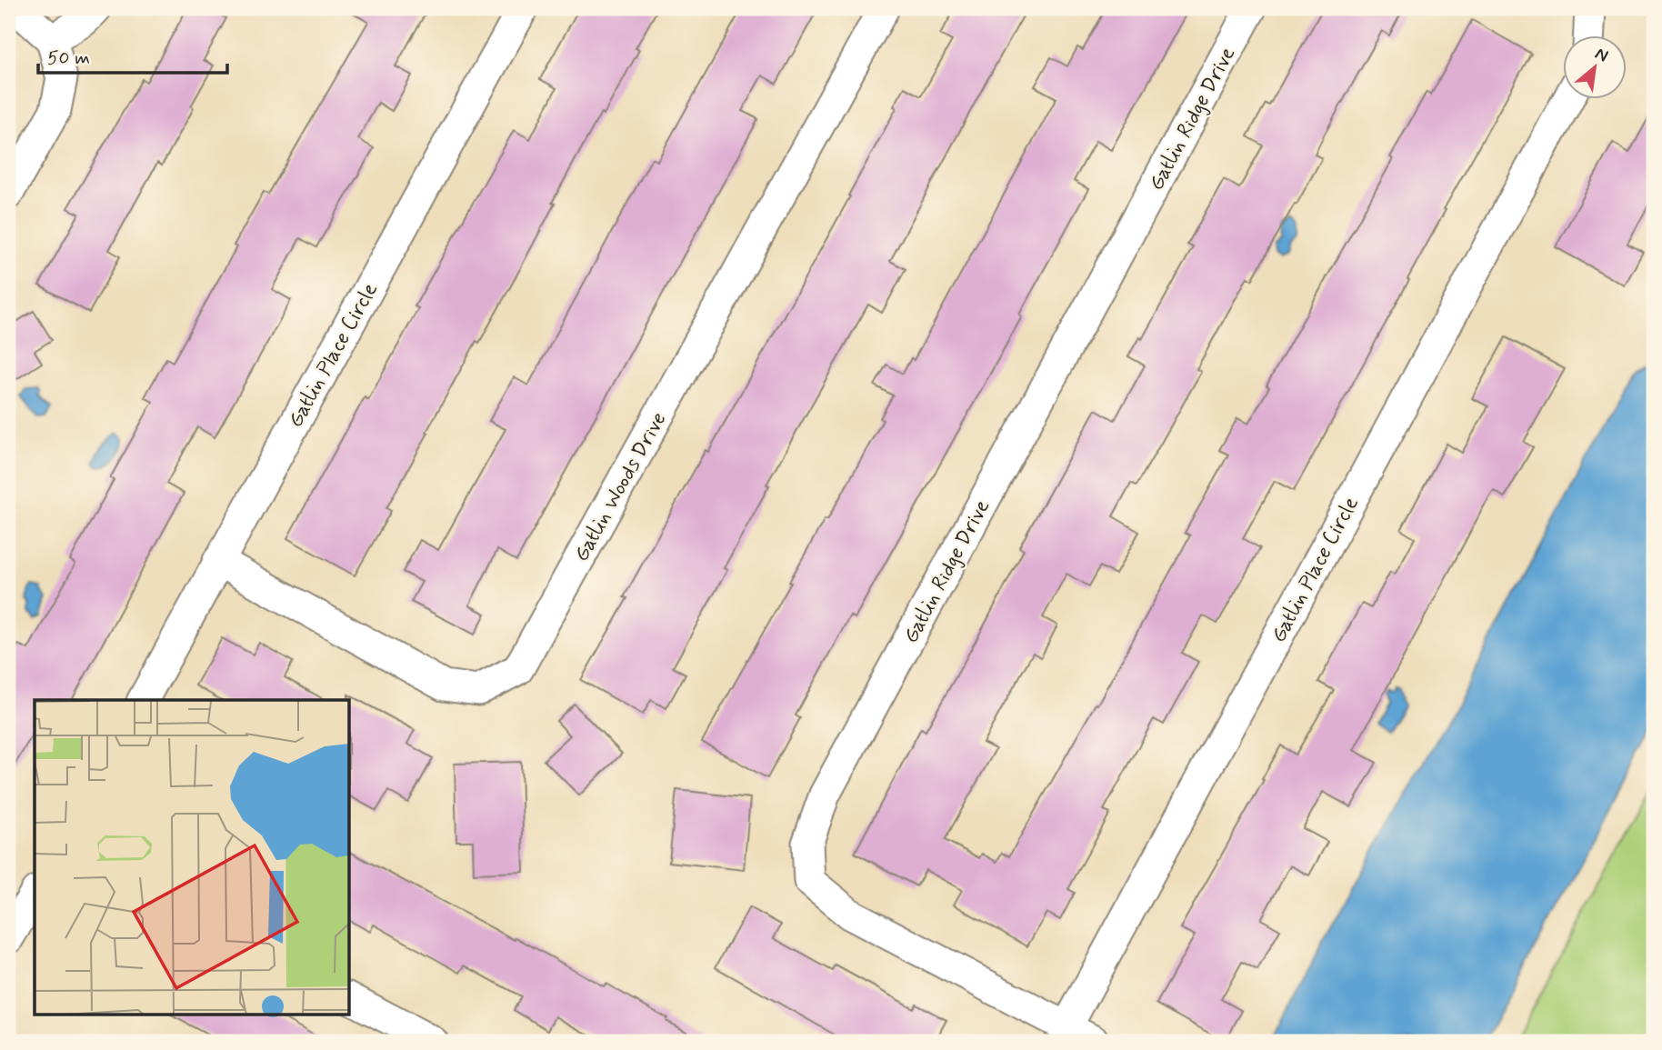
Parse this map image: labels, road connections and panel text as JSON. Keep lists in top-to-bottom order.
{
  "streets": {
    "street": ["Gatlin Ridge Drive", "Gatlin Place Circle", "Gatlin Woods Drive"]
  },
  "crossings": [
    ["Gatlin Ridge Drive", "Gatlin Place Circle"],
    ["Gatlin Place Circle", "Gatlin Woods Drive"]
  ],
  "scale_bar": "50 m",
  "north": "top right"
}
